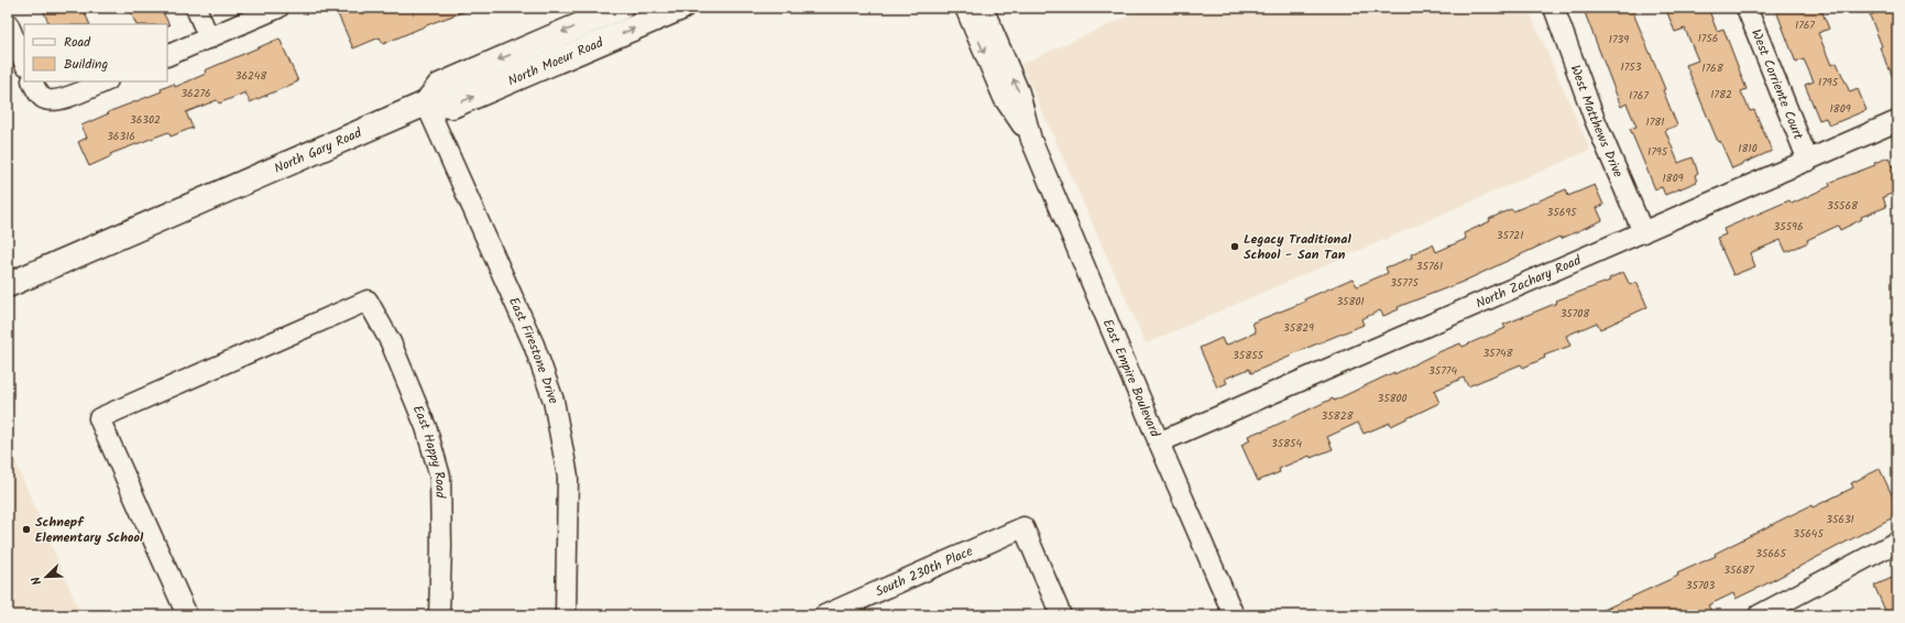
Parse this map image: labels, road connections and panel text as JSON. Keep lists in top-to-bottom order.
{
  "streets": {
    "main road": ["North Moeur Road", "North Gary Road"],
    "street": [
      "West Corriente Court",
      "West Matthews Drive",
      "North Zachary Road",
      "East Firestone Drive",
      "East Empire Boulevard",
      "East Happy Road",
      "South 230th Place"
    ]
  },
  "crossings": [
    ["North Moeur Road", "North Gary Road"],
    ["North Moeur Road", "East Firestone Drive"],
    ["West Corriente Court", "North Zachary Road"],
    ["West Matthews Drive", "North Zachary Road"],
    ["North Gary Road", "East Firestone Drive"],
    ["North Zachary Road", "East Empire Boulevard"]
  ],
  "places": ["Legacy Traditional School - San Tan", "Schnepf Elementary School"],
  "house_numbers": [
    "1767",
    "1756",
    "1739",
    "1753",
    "1768",
    "36248",
    "1795",
    "36276",
    "1782",
    "1767",
    "1809",
    "36302",
    "1781",
    "36316",
    "1810",
    "1795",
    "1809",
    "35568",
    "35695",
    "35596",
    "35721",
    "35761",
    "35775",
    "35801",
    "35708",
    "35829",
    "35748",
    "35855",
    "35774",
    "35800",
    "35828",
    "35854",
    "35631",
    "35645",
    "35665",
    "35687",
    "35703"
  ],
  "legend": ["Road", "Building"],
  "north": "bottom left"
}
